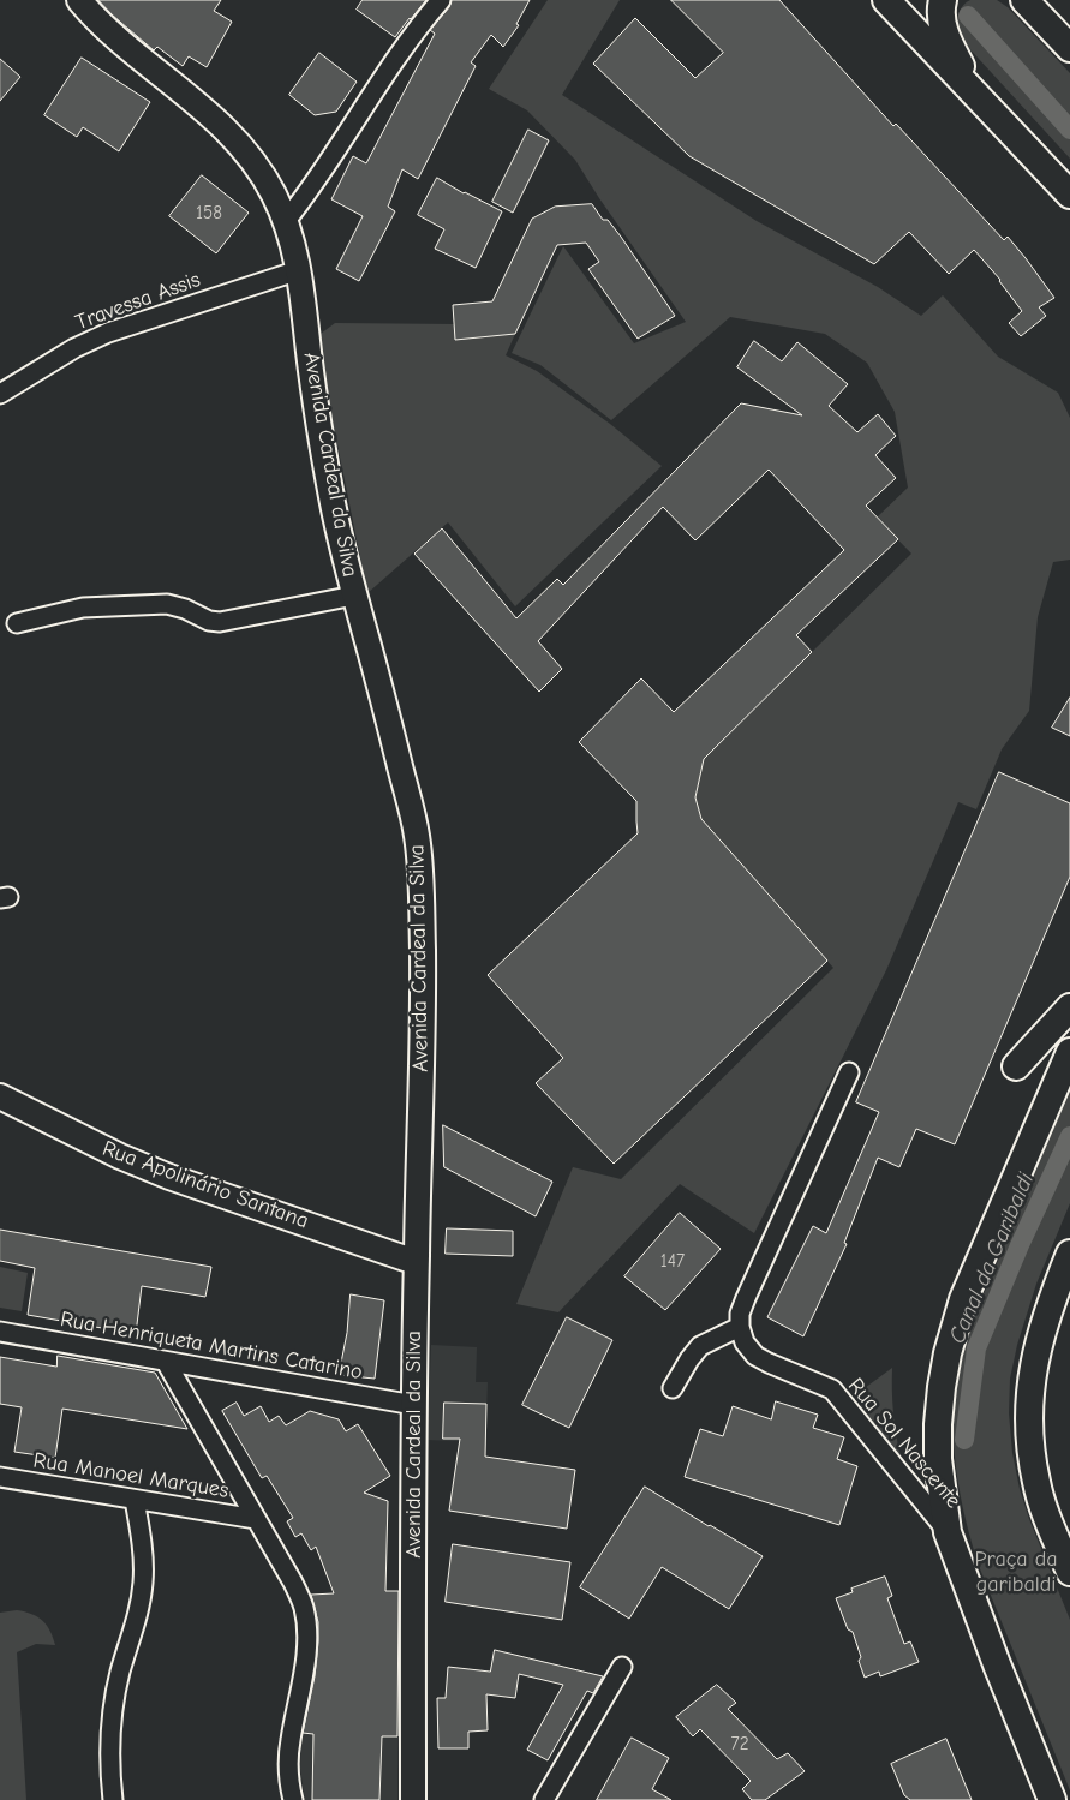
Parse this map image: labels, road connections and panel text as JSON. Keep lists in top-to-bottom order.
{
  "streets": {
    "main road": ["Avenida Cardeal da Silva", "Rua Apolinário Santana"],
    "street": [
      "Travessa Assis",
      "Rua Henriqueta Martins Catarino",
      "Rua Sol Nascente",
      "Rua Manoel Marques"
    ]
  },
  "crossings": [
    ["Travessa Assis", "Avenida Cardeal da Silva"],
    ["Avenida Cardeal da Silva", "Rua Apolinário Santana"],
    ["Avenida Cardeal da Silva", "Rua Henriqueta Martins Catarino"]
  ],
  "water": ["Canal da Garibaldi"],
  "parks": ["Praça da garibaldi"],
  "house_numbers": ["158", "147", "72"]
}
